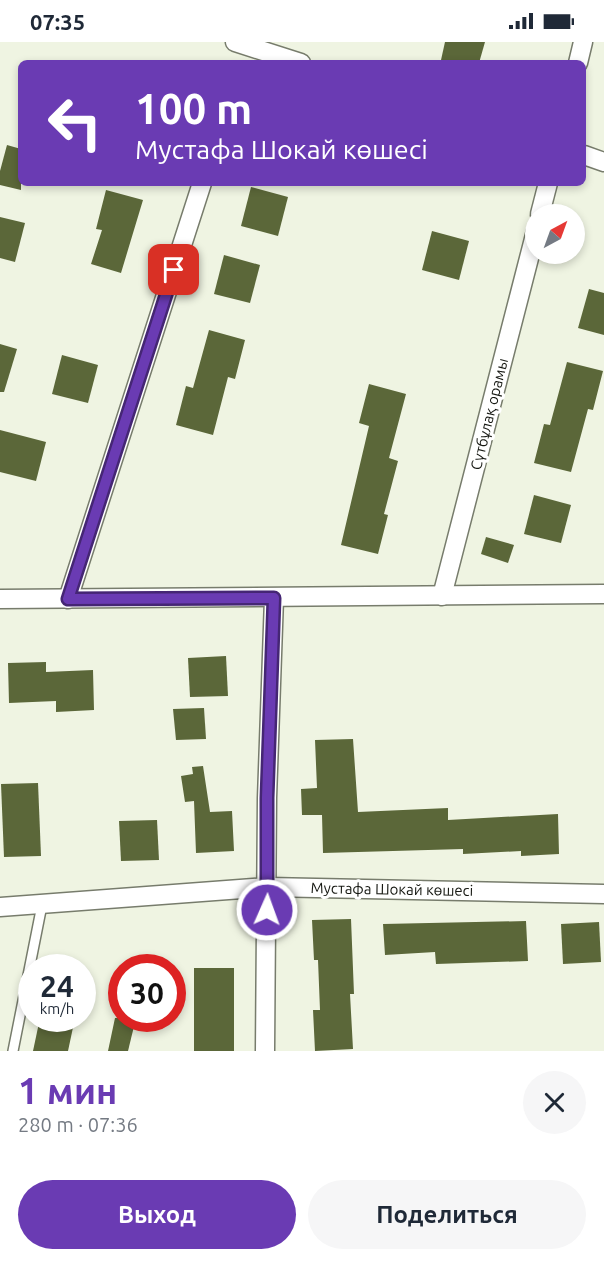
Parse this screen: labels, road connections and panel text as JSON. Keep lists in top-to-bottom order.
{
  "streets": {
    "street": ["Cүтбұлақ орамы", "Мустафа Шокай көшесі"]
  },
  "north": "top right",
  "page": {
    "status": "07:35",
    "turn": ["100 m", "Мустафа Шокай көшесі"],
    "speed": "24 km/h",
    "limit": "30",
    "heading": ["1 мин", "280 m · 07:36"],
    "buttons": ["Выход", "Поделиться"]
  }
}
